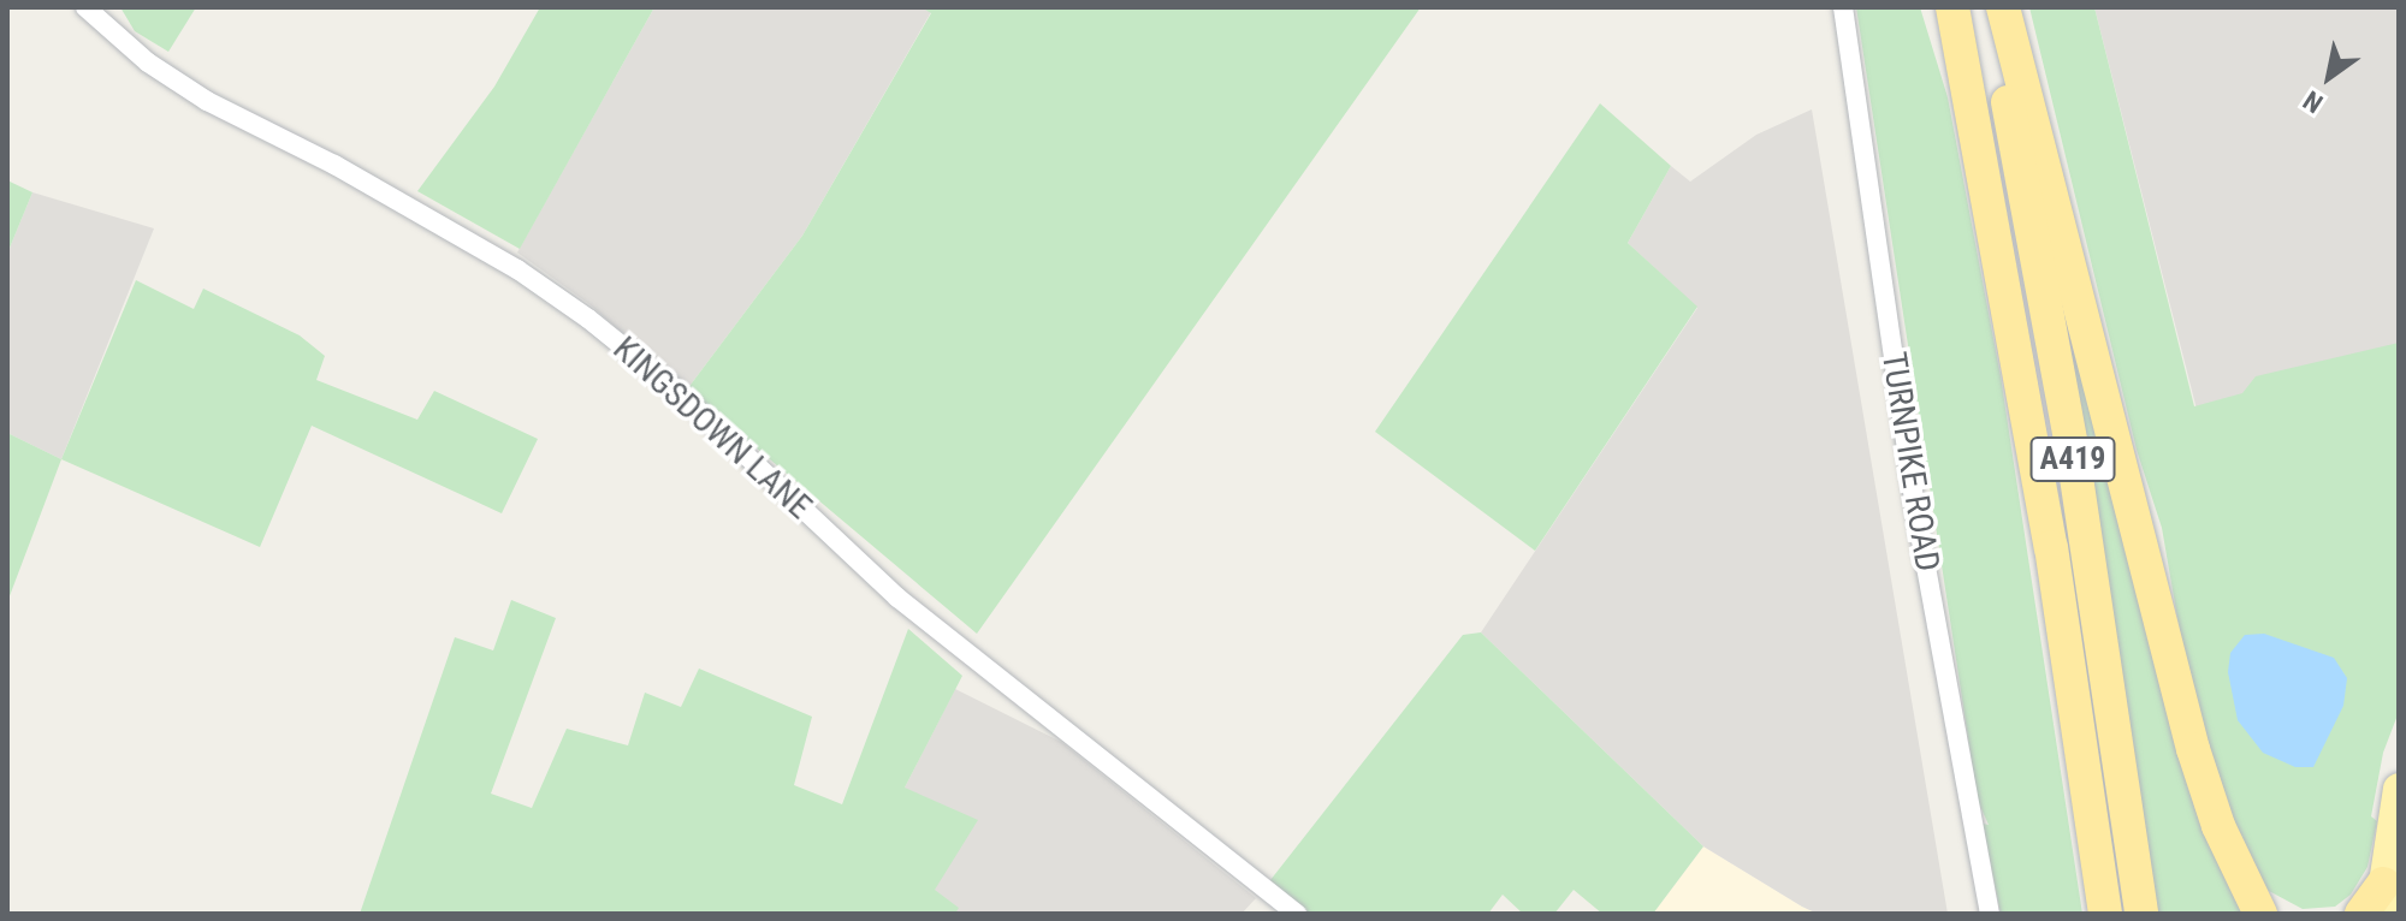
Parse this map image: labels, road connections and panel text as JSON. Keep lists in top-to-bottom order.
{
  "streets": {
    "highway": ["A419"],
    "street": ["KINGSDOWN LANE", "TURNPIKE ROAD"]
  },
  "north": "bottom left"
}
